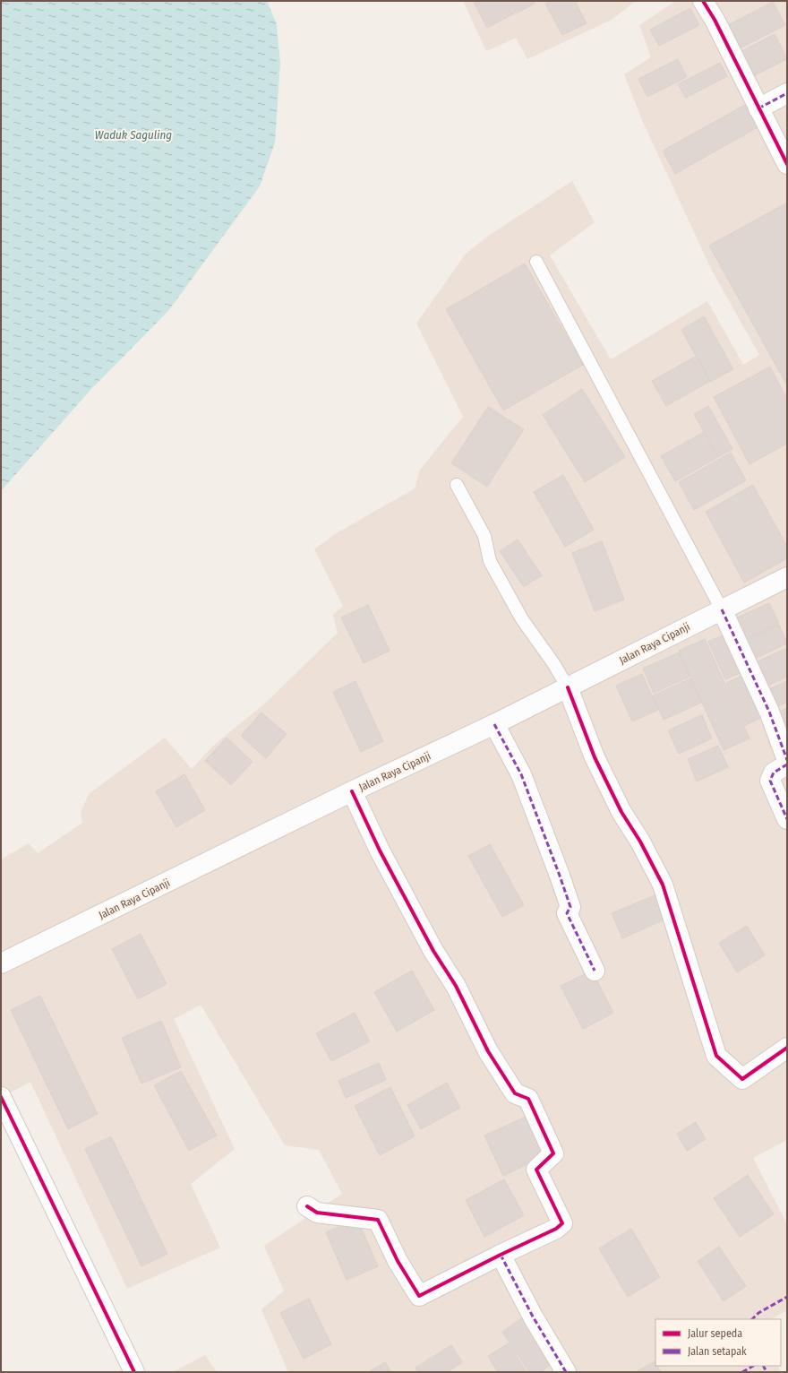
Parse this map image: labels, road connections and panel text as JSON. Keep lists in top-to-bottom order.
{
  "streets": {
    "street": ["Jalan Raya Cipanji"]
  },
  "water": ["Waduk Saguling"],
  "legend": ["Jalur sepeda", "Jalan setapak"]
}
